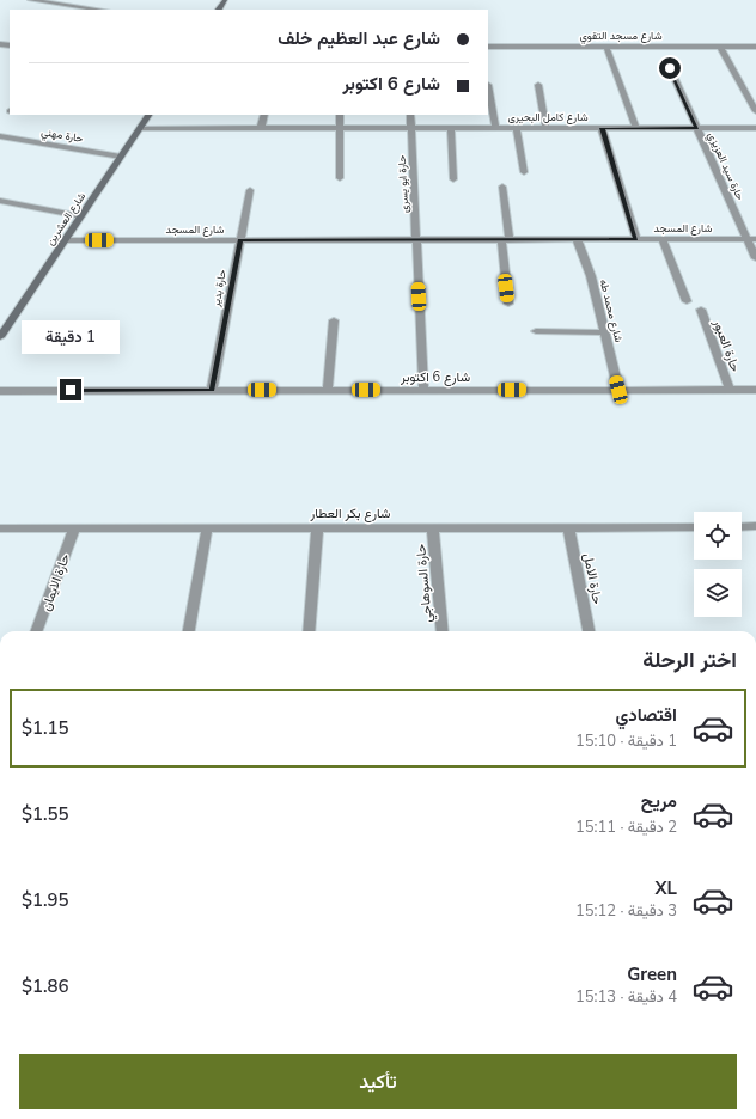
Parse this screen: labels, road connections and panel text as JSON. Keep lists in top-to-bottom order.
{
  "streets": {
    "main road": ["شارع العشرين"],
    "street": [
      "شارع مسجد التقوي",
      "شارع كامل البحيرى",
      "حارة مهني",
      "حارة سيد العزيزي",
      "حارة ابو يسرى",
      "شارع المسجد",
      "حارة بدير",
      "شارع محمد طه",
      "حارة العبور",
      "شارع 6 اكتوبر",
      "شارع بكر العطار",
      "حارة الامل",
      "حارة الايمان",
      "حارة السوهاجي"
    ]
  },
  "crossings": [
    ["شارع كامل البحيرى", "حارة سيد العزيزي"],
    ["شارع كامل البحيرى", "حارة ابو يسرى"],
    ["شارع كامل البحيرى", "شارع العشرين"],
    ["حارة مهني", "شارع العشرين"],
    ["حارة سيد العزيزي", "شارع المسجد"],
    ["حارة ابو يسرى", "شارع المسجد"],
    ["حارة ابو يسرى", "شارع 6 اكتوبر"],
    ["شارع العشرين", "شارع المسجد"],
    ["شارع المسجد", "حارة بدير"],
    ["شارع المسجد", "شارع محمد طه"],
    ["حارة بدير", "شارع 6 اكتوبر"],
    ["شارع محمد طه", "شارع 6 اكتوبر"],
    ["حارة العبور", "شارع 6 اكتوبر"],
    ["شارع بكر العطار", "حارة الامل"],
    ["شارع بكر العطار", "حارة الايمان"],
    ["شارع بكر العطار", "حارة السوهاجي"]
  ],
  "page": {
    "banner": ["شارع عبد العظيم خلف", "شارع 6 اكتوبر"],
    "bubble": "1 دقيقة",
    "heading": "اختر الرحلة",
    "list": [
      {
        "name": "اقتصادي",
        "note": "1 دقيقة · 15:10",
        "value": "$1.15"
      },
      {
        "name": "مريح",
        "note": "2 دقيقة · 15:11",
        "value": "$1.55"
      },
      {
        "name": "XL",
        "note": "3 دقيقة · 15:12",
        "value": "$1.95"
      },
      {
        "name": "Green",
        "note": "4 دقيقة · 15:13",
        "value": "$1.86"
      }
    ],
    "buttons": "تأكيد"
  }
}
